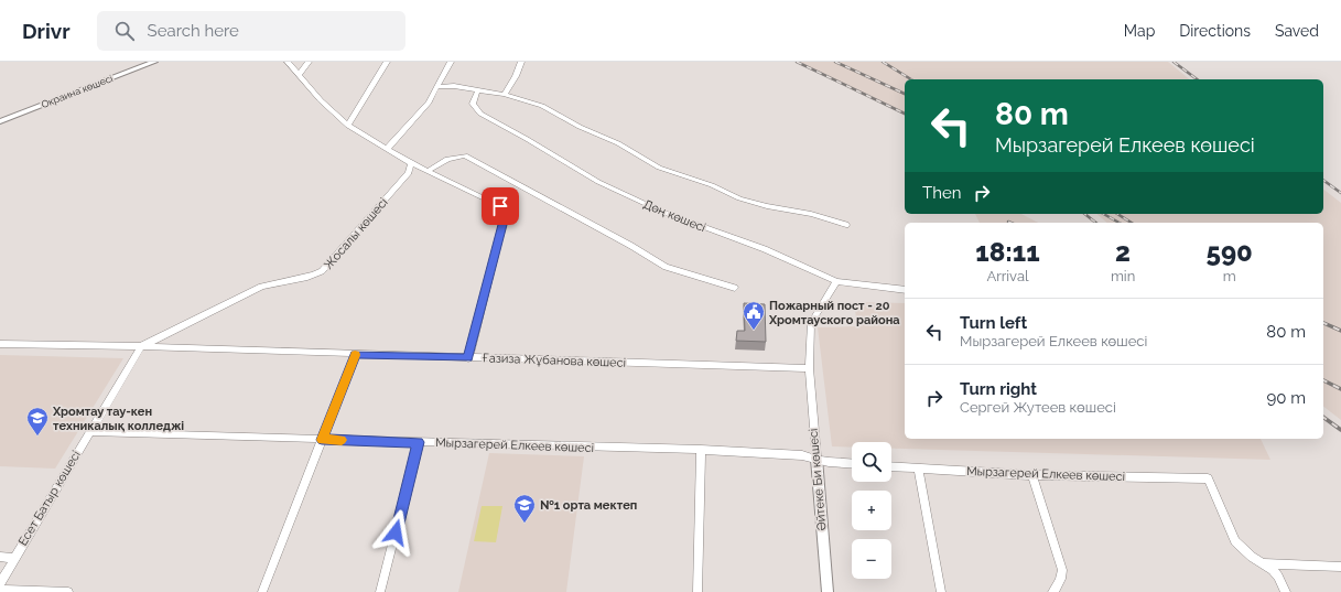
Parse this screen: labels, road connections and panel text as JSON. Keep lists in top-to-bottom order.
{
  "streets": {
    "street": [
      "Окраина көшесі",
      "Дөң көшесі",
      "Жосалы көшесі",
      "Ғазиза Жұбанова көшесі",
      "Мырзагерей Елкеев көшесі",
      "Әйтеке Би көшесі",
      "Есет Батыр көшесі"
    ]
  },
  "crossings": [
    ["Дөң көшесі", "Әйтеке Би көшесі"],
    ["Жосалы көшесі", "Ғазиза Жұбанова көшесі"],
    ["Жосалы көшесі", "Есет Батыр көшесі"],
    ["Ғазиза Жұбанова көшесі", "Әйтеке Би көшесі"],
    ["Ғазиза Жұбанова көшесі", "Есет Батыр көшесі"],
    ["Мырзагерей Елкеев көшесі", "Әйтеке Би көшесі"],
    ["Мырзагерей Елкеев көшесі", "Есет Батыр көшесі"]
  ],
  "places": {
    "public building": ["Пожарный пост - 20 Хромтауского района"],
    "school or university": ["Хромтау тау-кен техникалық колледжі", "№1 орта мектеп"]
  },
  "page": {
    "header": "Drivr",
    "search": "Search here",
    "nav": ["Map", "Directions", "Saved"],
    "turn": ["80 m", "Мырзагерей Елкеев көшесі"],
    "then": "Then",
    "eta": [
      "18:11",
      "Arrival",
      "2",
      "min",
      "590",
      "m"
    ],
    "list": [
      {
        "name": "Turn left",
        "note": "Мырзагерей Елкеев көшесі",
        "value": "80 m"
      },
      {
        "name": "Turn right",
        "note": "Сергей Жутеев көшесі",
        "value": "90 m"
      }
    ],
    "map_buttons": ["+", "−"]
  }
}
